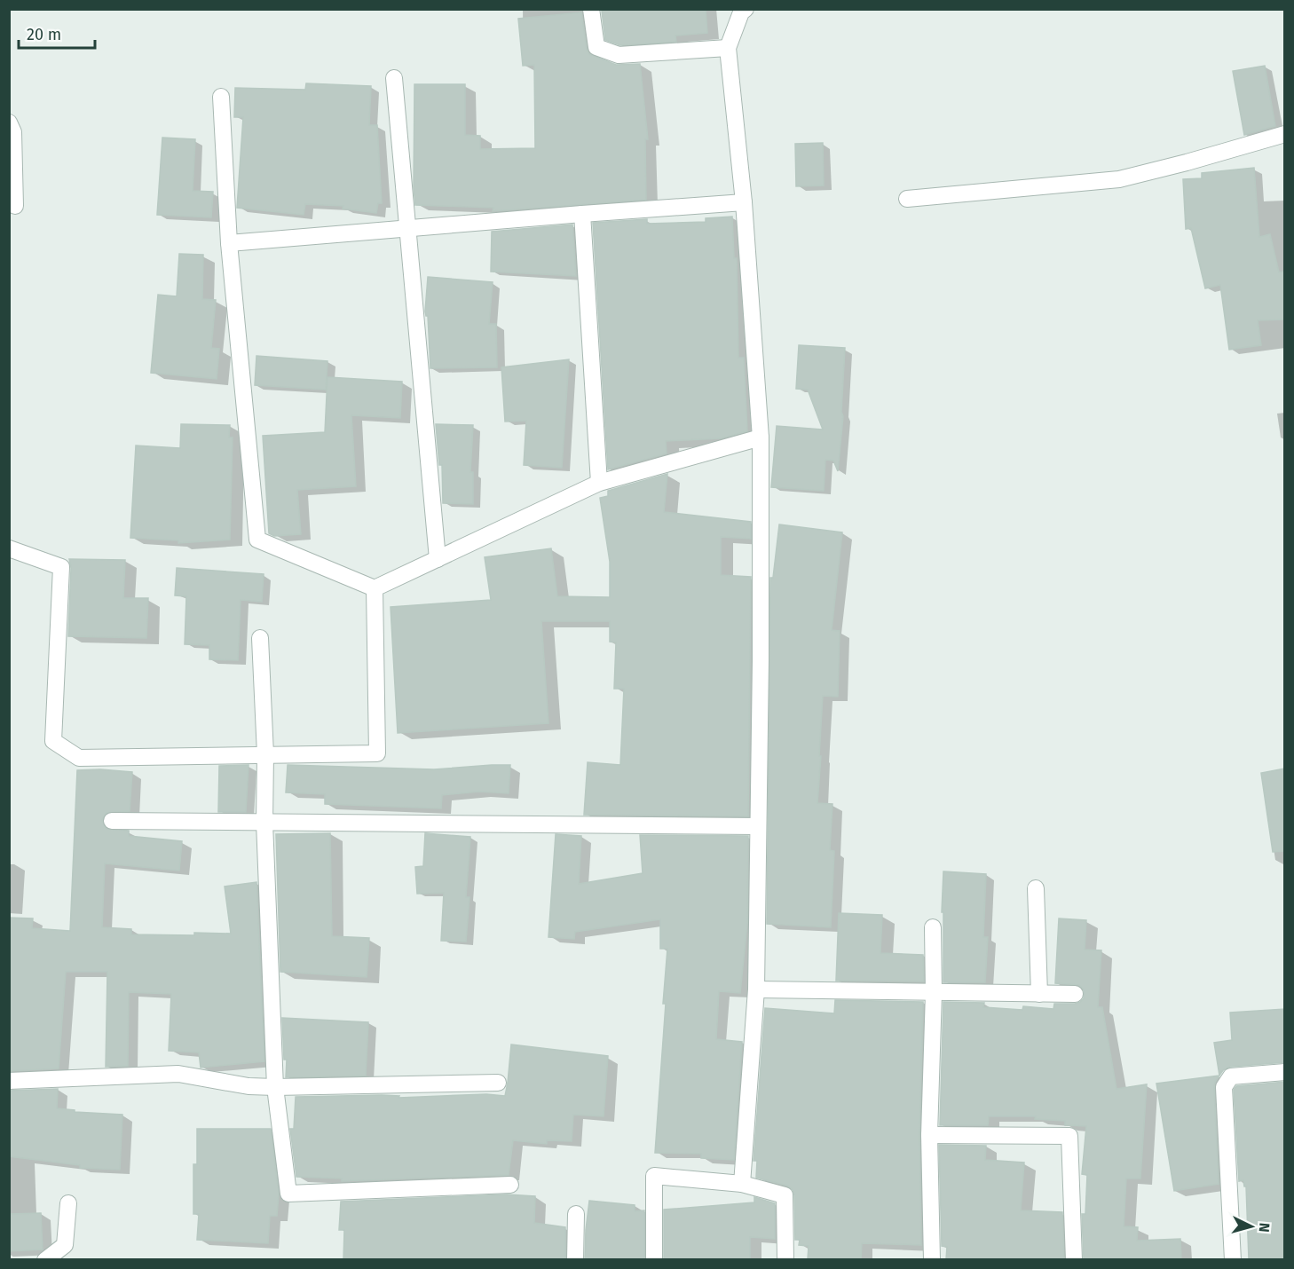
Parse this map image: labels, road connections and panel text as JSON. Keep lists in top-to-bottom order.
{
  "scale_bar": "20 m",
  "north": "right"
}
